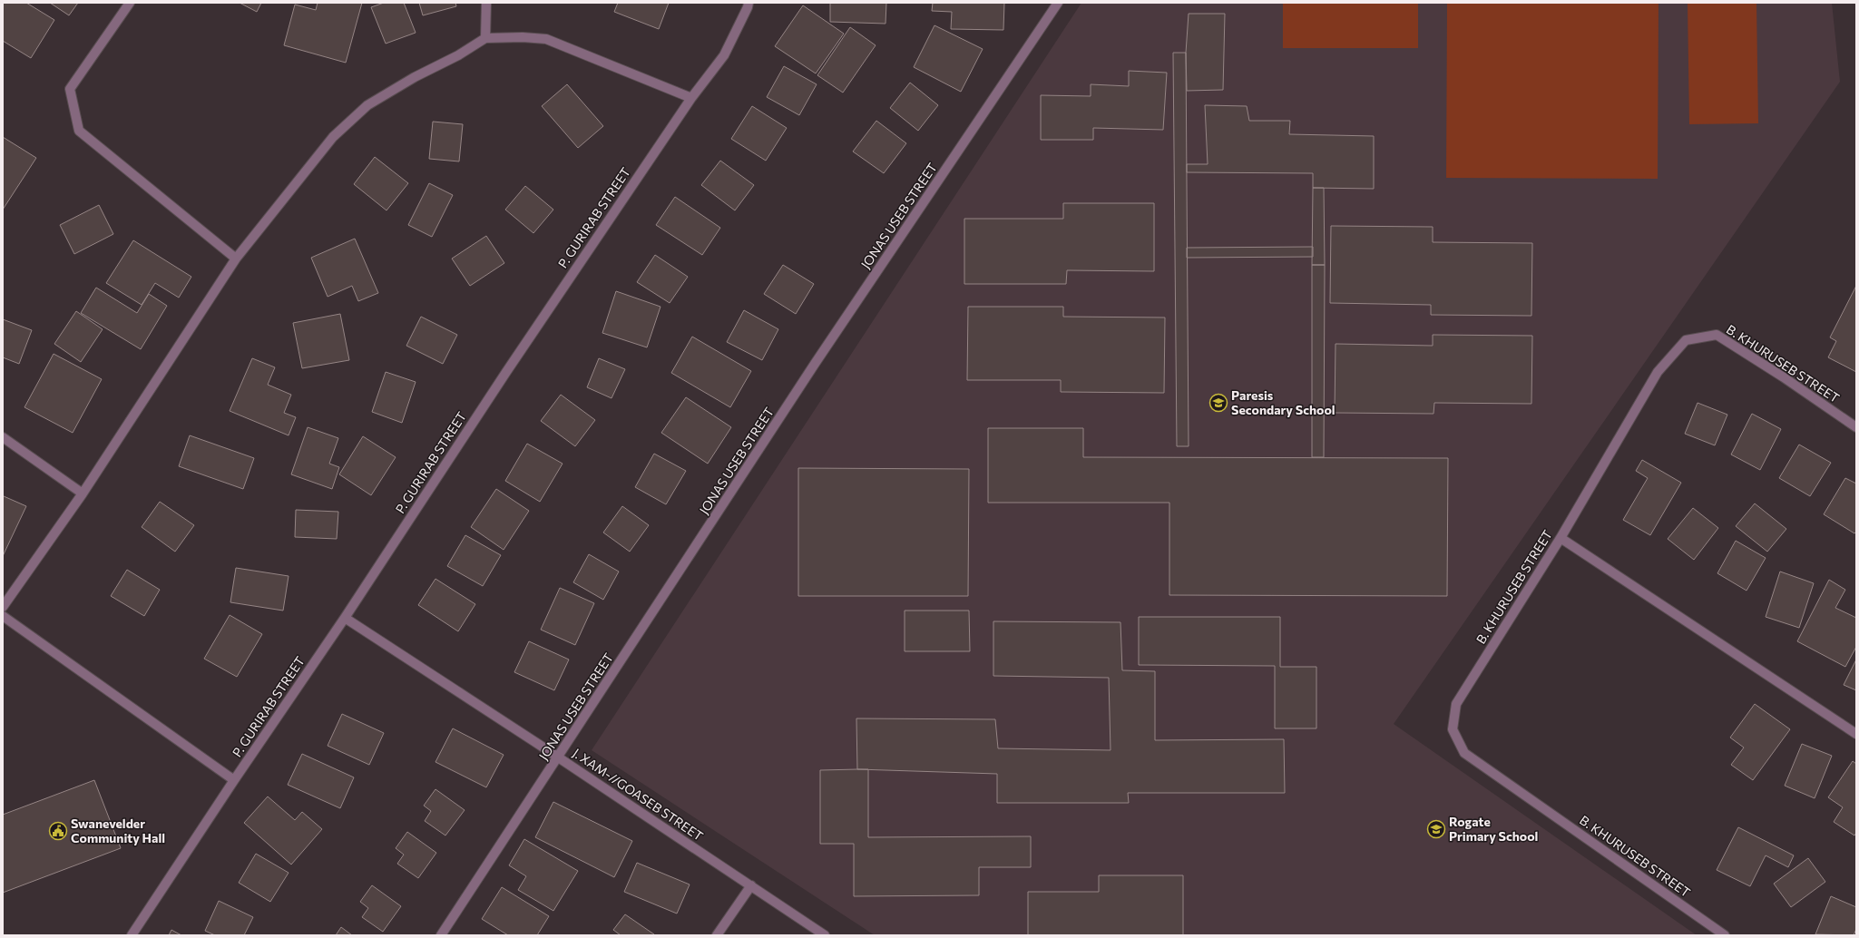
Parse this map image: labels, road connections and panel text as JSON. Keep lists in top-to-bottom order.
{
  "streets": {
    "street": [
      "JONAS USEB STREET",
      "P. GURIRAB STREET",
      "B. KHURUSEB STREET",
      "J. XAM-//GOASEB STREET"
    ]
  },
  "crossings": [
    ["JONAS USEB STREET", "J. XAM-//GOASEB STREET"],
    ["P. GURIRAB STREET", "J. XAM-//GOASEB STREET"]
  ],
  "places": {
    "school or university": ["Paresis Secondary School", "Rogate Primary School"],
    "public building": ["Swanevelder Community Hall"]
  }
}
